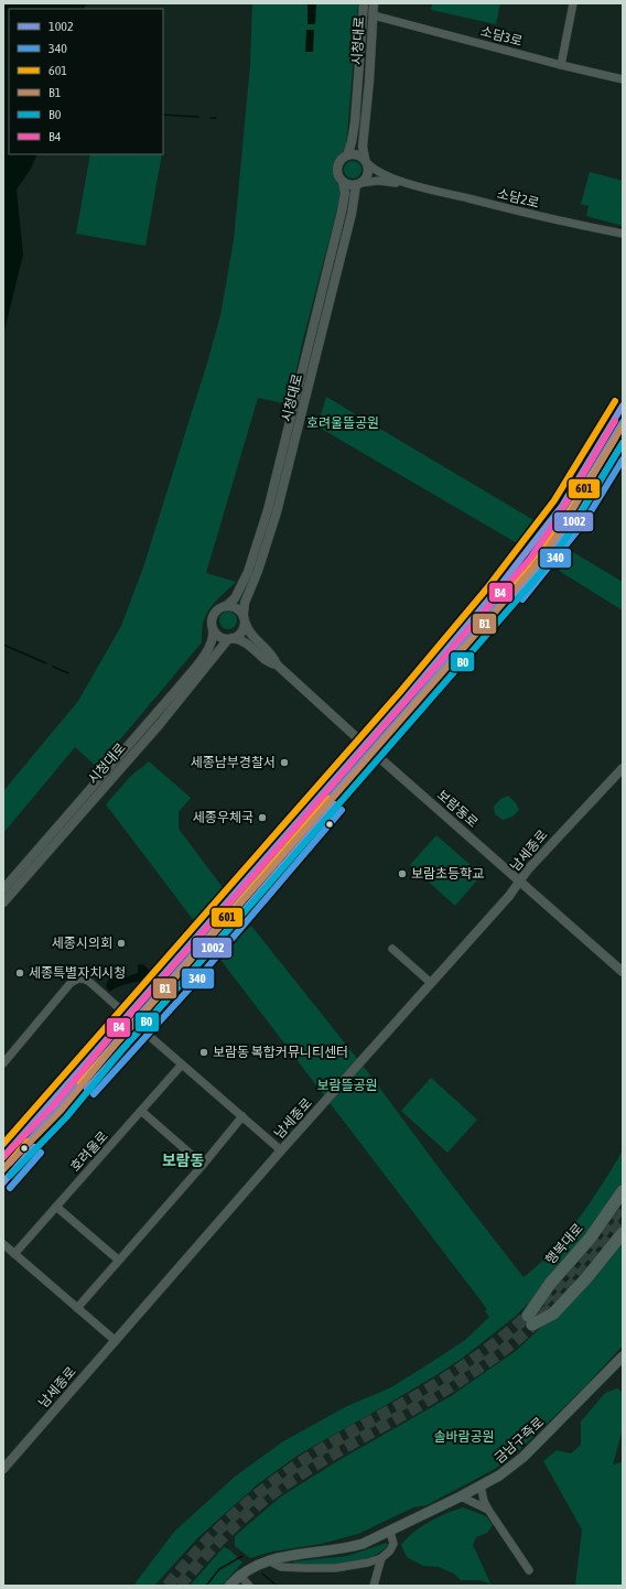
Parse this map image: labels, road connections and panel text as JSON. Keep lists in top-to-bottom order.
{
  "streets": {
    "highway": ["행복대로"],
    "main road": ["금남구즉로"],
    "street": [
      "소담3로",
      "시청대로",
      "소담2로",
      "보람동로",
      "남세종로",
      "호려울로"
    ]
  },
  "crossings": [
    ["소담3로", "시청대로"],
    ["보람동로", "남세종로"]
  ],
  "districts": ["보람동"],
  "parks": ["호려울뜰공원", "보람뜰공원", "솔바람공원"],
  "places": [
    "세종남부경찰서",
    "세종우체국",
    "보람초등학교",
    "세종시의회",
    "세종특별자치시청",
    "보람동 복합커뮤니티센터"
  ],
  "lines": [
    "transit line 601",
    "transit line 1002",
    "transit line B4",
    "transit line 340",
    "transit line B1",
    "transit line B0"
  ],
  "legend": [
    "1002",
    "340",
    "601",
    "B1",
    "B0",
    "B4"
  ]
}
